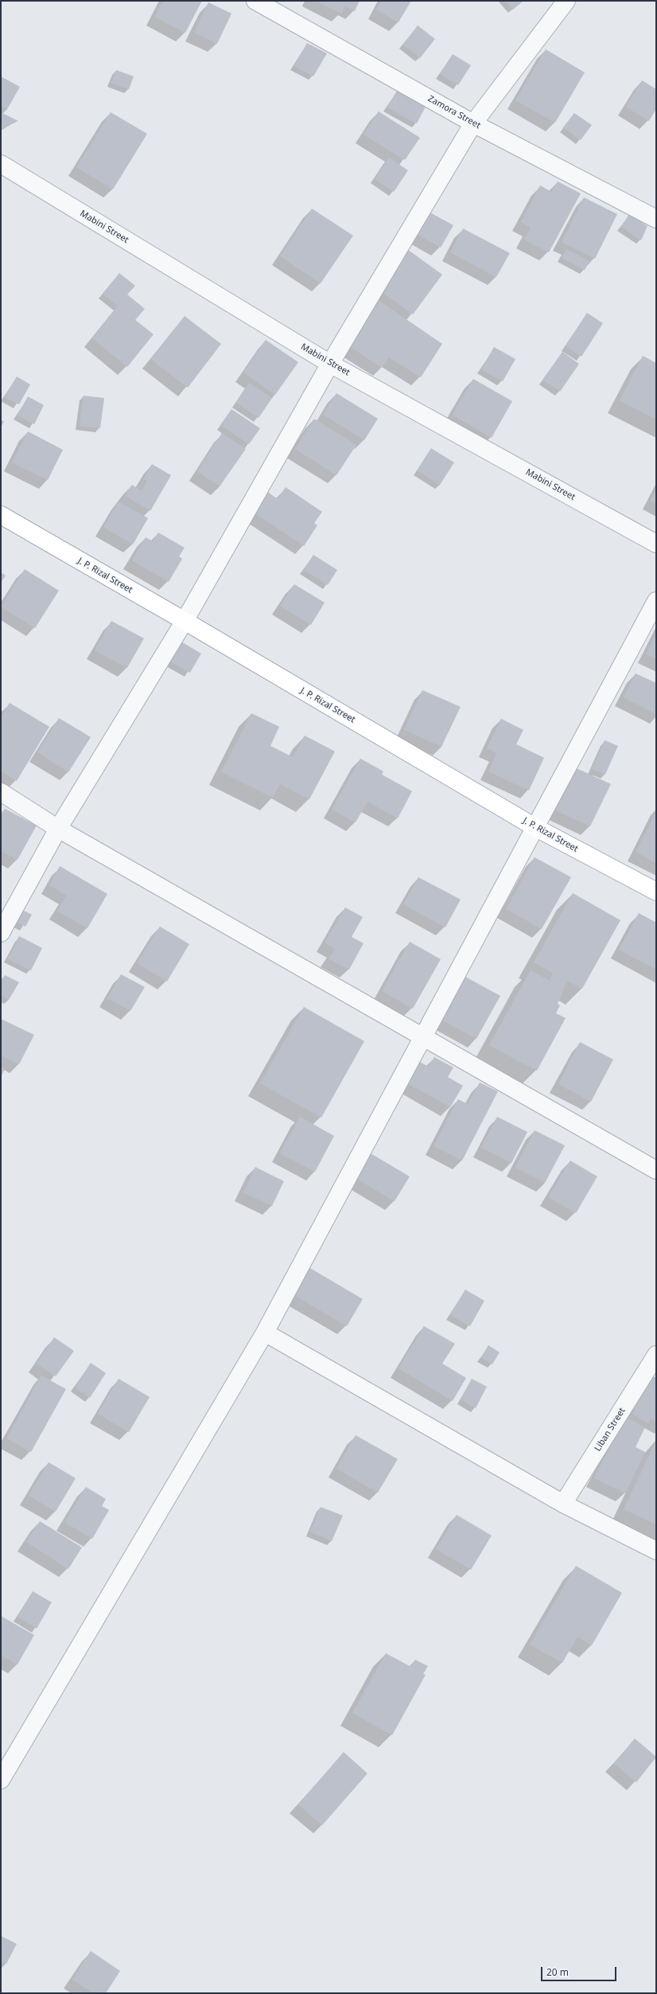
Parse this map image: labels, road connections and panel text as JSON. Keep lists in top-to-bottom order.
{
  "streets": {
    "main road": ["J. P. Rizal Street"],
    "street": ["Zamora Street", "Mabini Street", "Liban Street"]
  },
  "scale_bar": "20 m"
}
